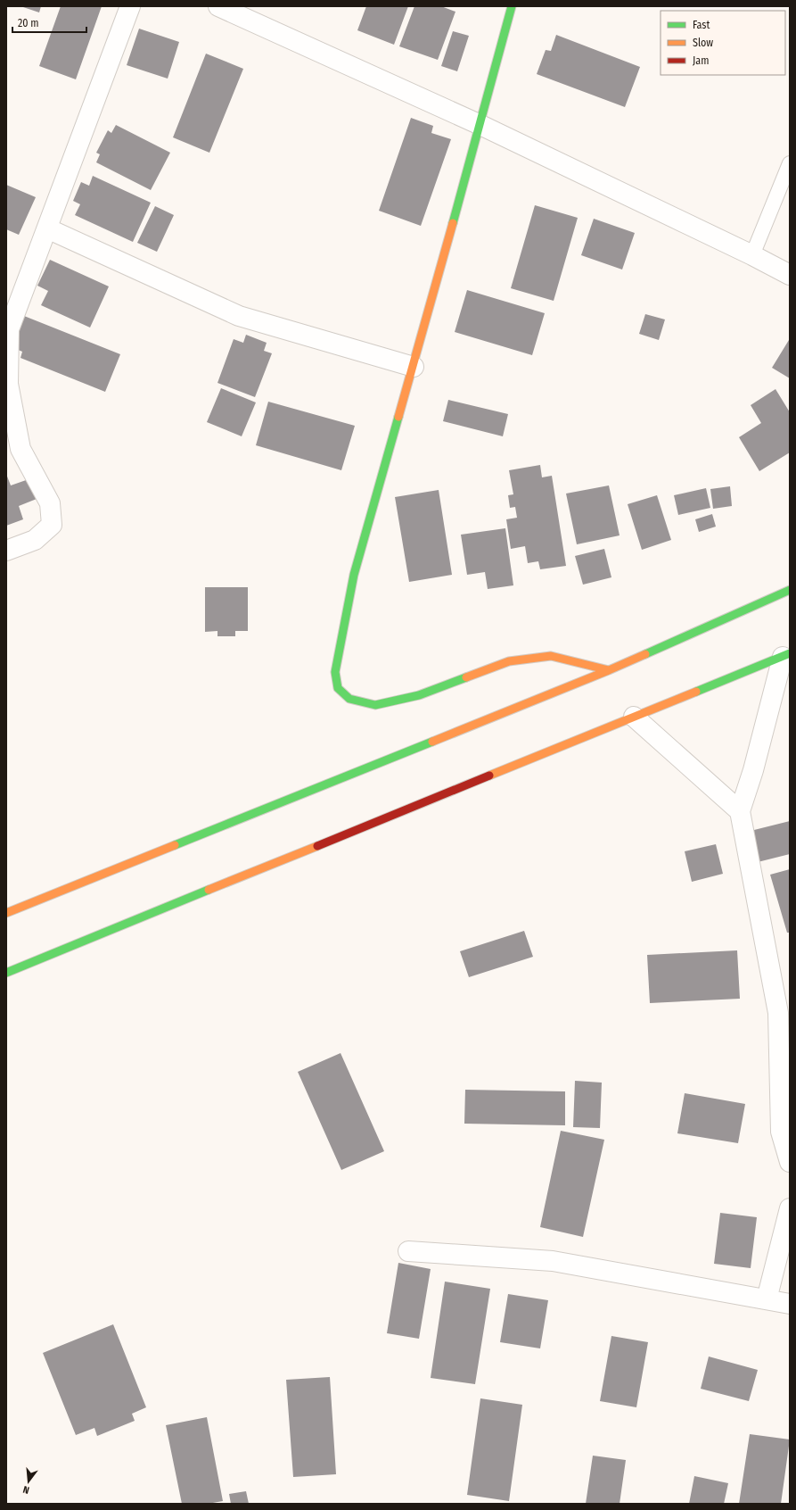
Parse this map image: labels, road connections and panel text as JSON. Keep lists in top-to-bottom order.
{
  "legend": ["Fast", "Slow", "Jam"],
  "scale_bar": "20 m",
  "north": "bottom"
}
